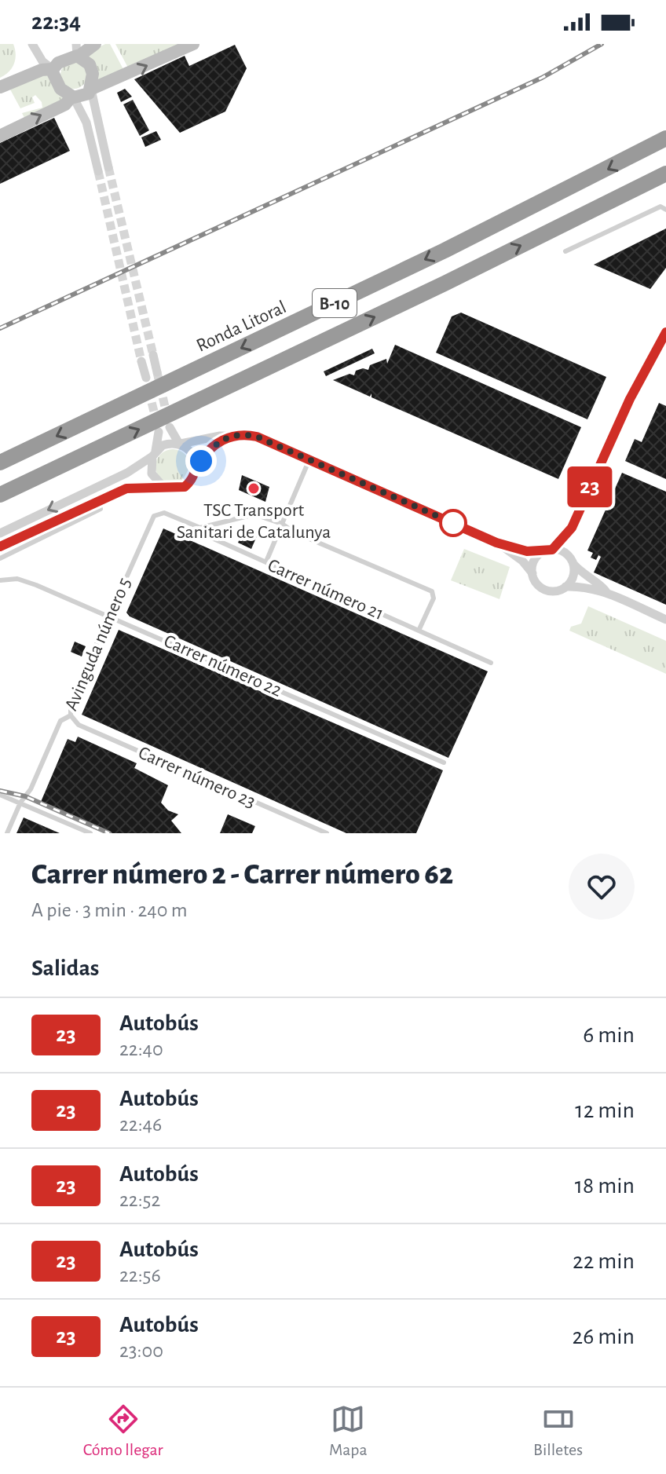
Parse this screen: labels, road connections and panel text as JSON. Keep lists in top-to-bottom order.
{
  "streets": {
    "highway": ["B-10", "Ronda Litoral"],
    "lane": [
      "Carrer número 21",
      "Avinguda número 5",
      "Carrer número 22",
      "Carrer número 23"
    ]
  },
  "crossings": [
    ["Carrer número 21", "Avinguda número 5"],
    ["Avinguda número 5", "Carrer número 22"],
    ["Avinguda número 5", "Carrer número 23"]
  ],
  "places": ["TSC Transport Sanitari de Catalunya"],
  "lines": ["bus line 23"],
  "page": {
    "status": "22:34",
    "on_map": "23",
    "heading": [
      ["Carrer número 2 - Carrer número 62", "A pie · 3 min · 240 m"],
      "Salidas"
    ],
    "list": [
      {
        "mark": "23",
        "name": "Autobús",
        "note": "22:40",
        "value": "6 min"
      },
      {
        "mark": "23",
        "name": "Autobús",
        "note": "22:46",
        "value": "12 min"
      },
      {
        "mark": "23",
        "name": "Autobús",
        "note": "22:52",
        "value": "18 min"
      },
      {
        "mark": "23",
        "name": "Autobús",
        "note": "22:56",
        "value": "22 min"
      },
      {
        "mark": "23",
        "name": "Autobús",
        "note": "23:00",
        "value": "26 min"
      }
    ],
    "tabs": ["Cómo llegar", "Mapa", "Billetes"]
  }
}
